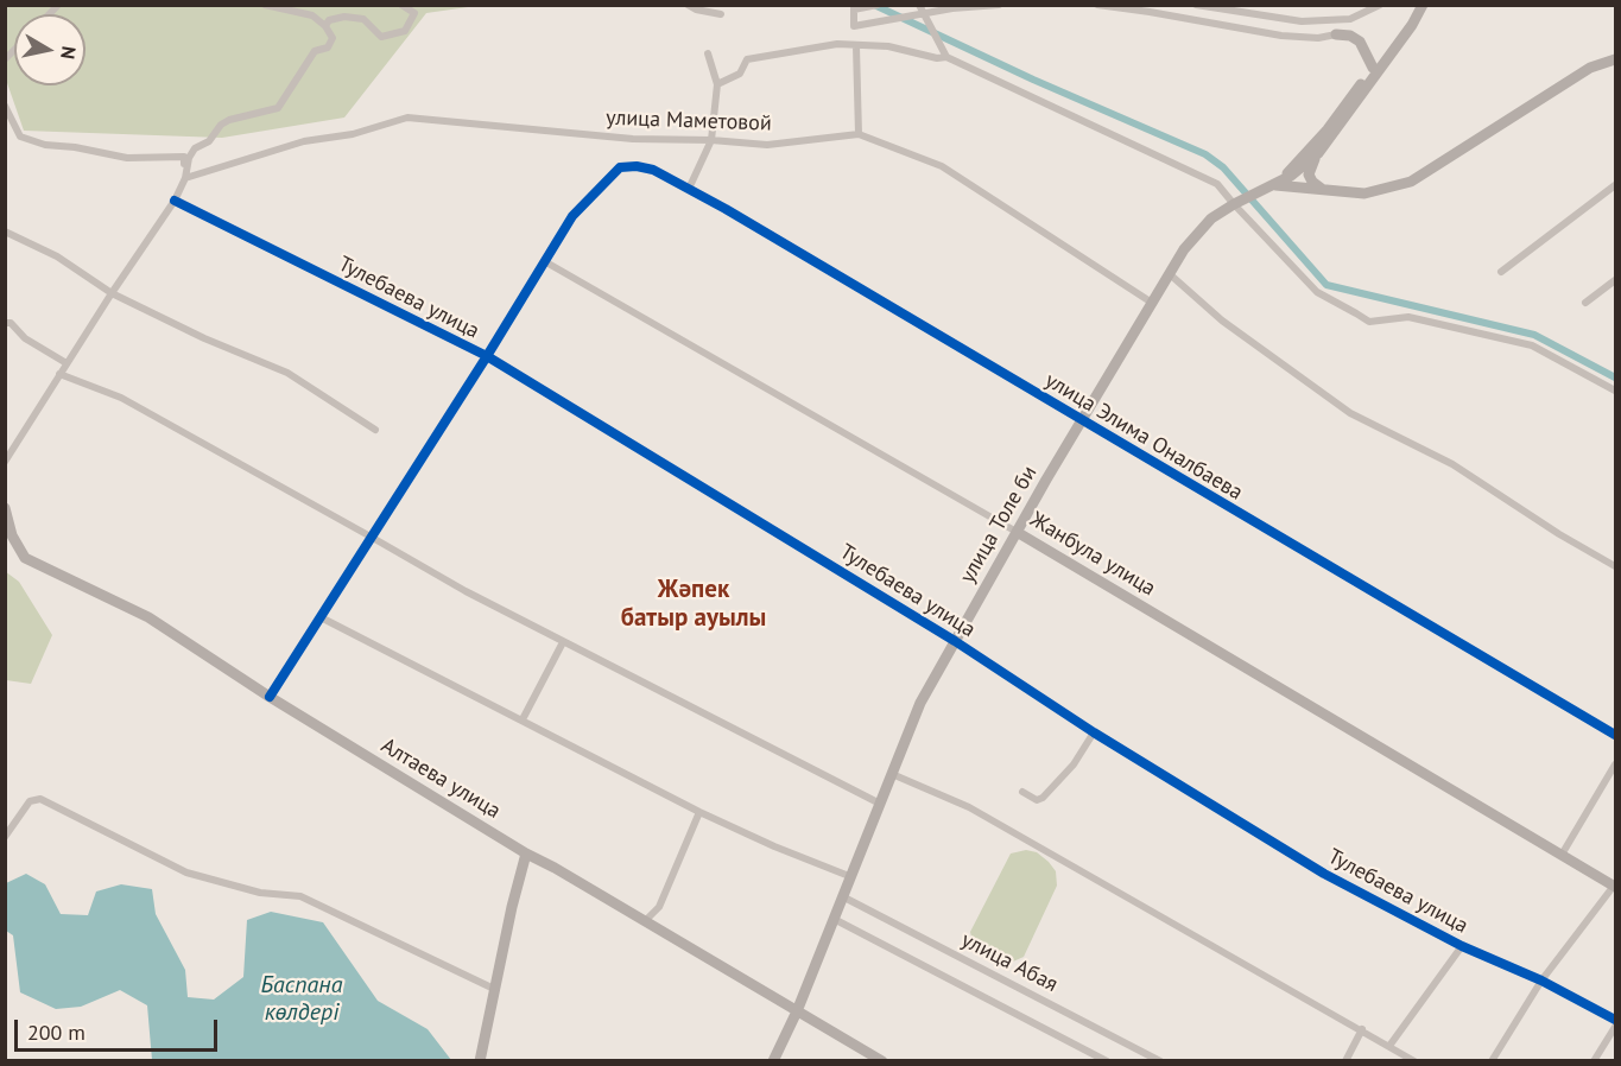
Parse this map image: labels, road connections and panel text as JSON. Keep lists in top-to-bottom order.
{
  "streets": {
    "street": [
      "улица Маметовой",
      "Тулебаева улица",
      "улица Элима Оналбаева",
      "улица Толе би",
      "Жанбула улица",
      "Алтаева улица",
      "улица Абая"
    ]
  },
  "crossings": [
    ["улица Маметовой", "улица Толе би"],
    ["Тулебаева улица", "улица Толе би"],
    ["улица Элима Оналбаева", "улица Толе би"],
    ["улица Элима Оналбаева", "Жанбула улица"],
    ["улица Толе би", "Жанбула улица"],
    ["улица Толе би", "Алтаева улица"],
    ["улица Толе би", "улица Абая"]
  ],
  "districts": ["Жәпек батыр ауылы"],
  "water": ["Баспана көлдері"],
  "scale_bar": "200 m",
  "north": "right"
}
